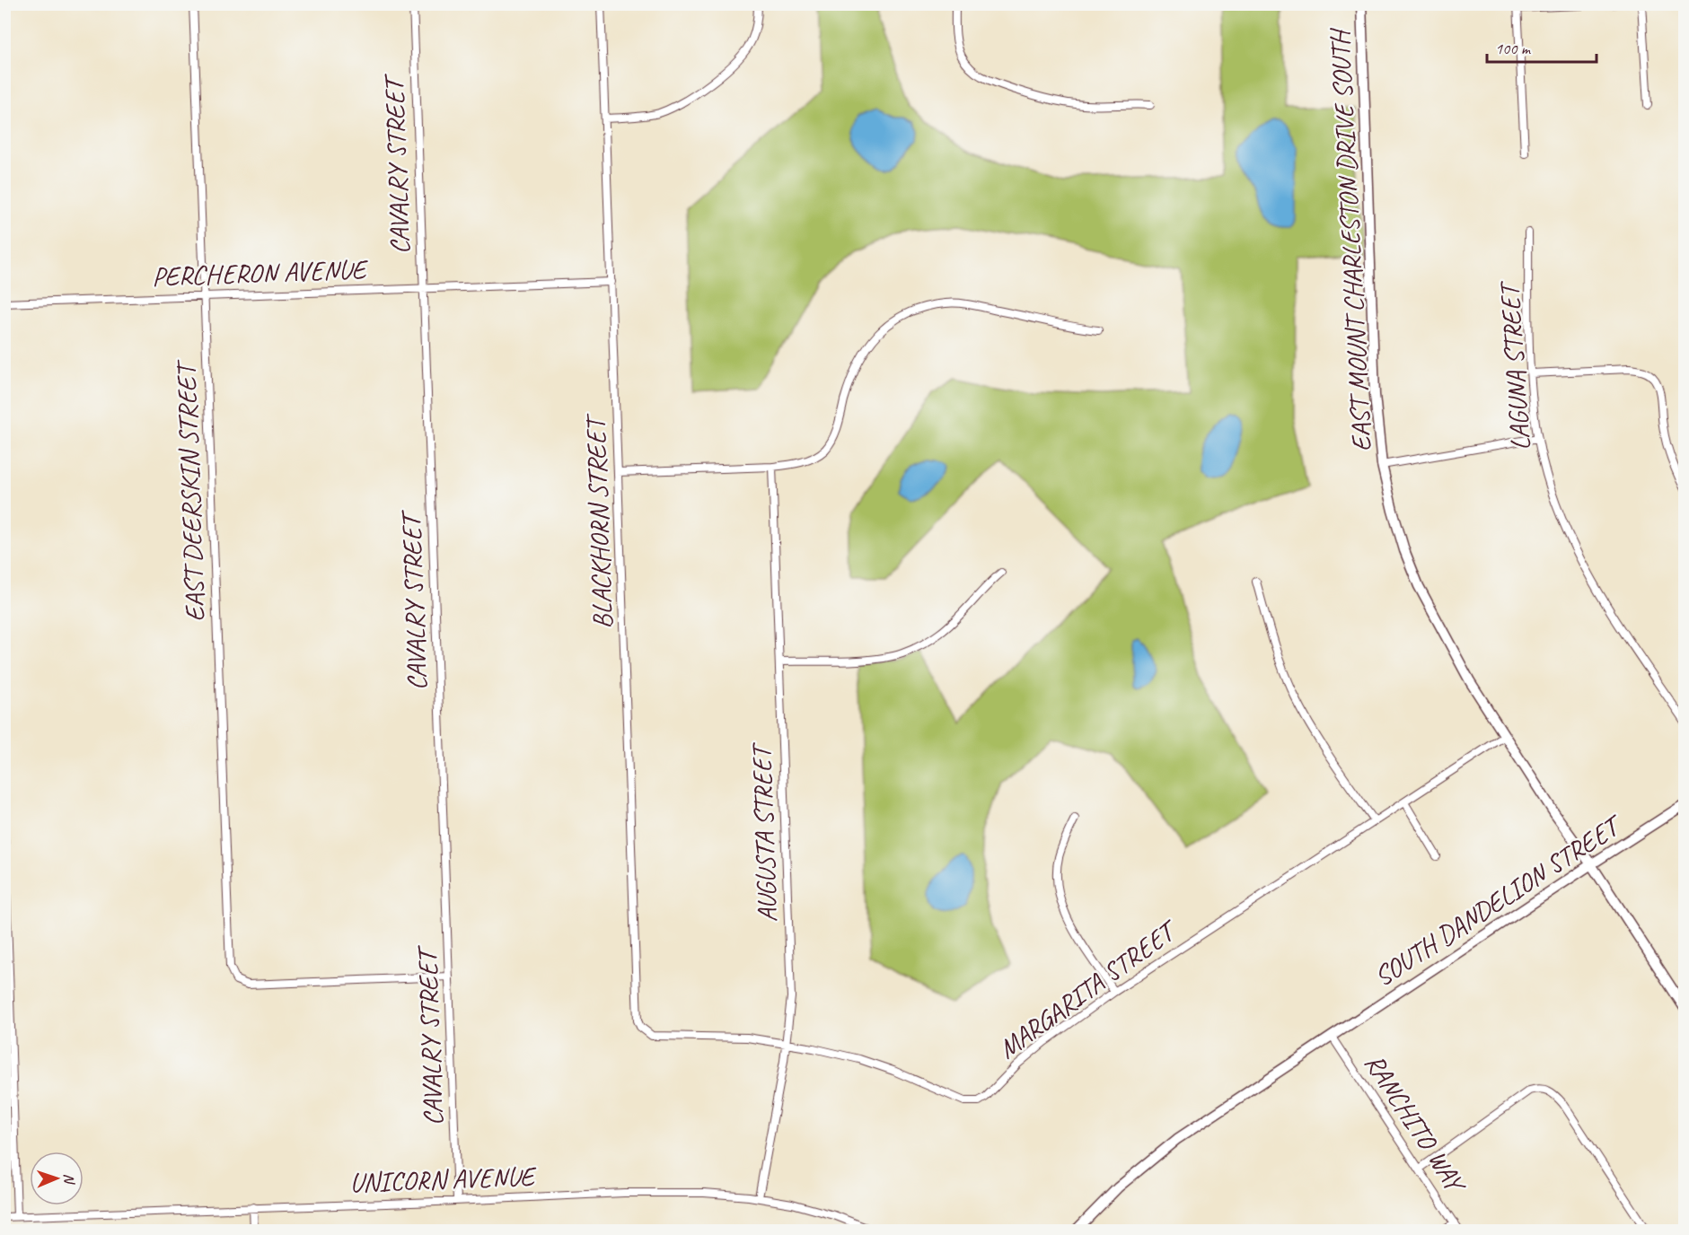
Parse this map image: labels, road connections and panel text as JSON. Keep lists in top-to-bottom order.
{
  "streets": {
    "street": [
      "CAVALRY STREET",
      "EAST MOUNT CHARLESTON DRIVE SOUTH",
      "PERCHERON AVENUE",
      "LAGUNA STREET",
      "EAST DEERSKIN STREET",
      "BLACKHORN STREET",
      "AUGUSTA STREET",
      "SOUTH DANDELION STREET",
      "MARGARITA STREET",
      "RANCHITO WAY",
      "UNICORN AVENUE"
    ]
  },
  "crossings": [
    ["CAVALRY STREET", "PERCHERON AVENUE"],
    ["CAVALRY STREET", "EAST DEERSKIN STREET"],
    ["CAVALRY STREET", "UNICORN AVENUE"],
    ["EAST MOUNT CHARLESTON DRIVE SOUTH", "SOUTH DANDELION STREET"],
    ["EAST MOUNT CHARLESTON DRIVE SOUTH", "MARGARITA STREET"],
    ["PERCHERON AVENUE", "EAST DEERSKIN STREET"],
    ["PERCHERON AVENUE", "BLACKHORN STREET"],
    ["BLACKHORN STREET", "MARGARITA STREET"],
    ["AUGUSTA STREET", "MARGARITA STREET"],
    ["AUGUSTA STREET", "UNICORN AVENUE"],
    ["SOUTH DANDELION STREET", "RANCHITO WAY"]
  ],
  "scale_bar": "100 m",
  "north": "right"
}
